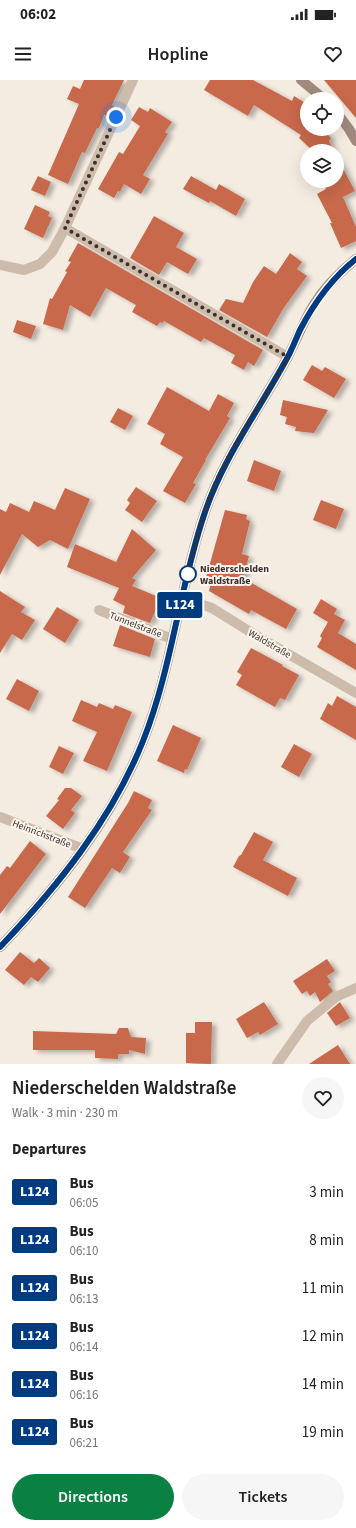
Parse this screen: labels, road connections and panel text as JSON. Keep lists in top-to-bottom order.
{
  "streets": {
    "street": ["Tunnelstraße", "Waldstraße", "Heinrichstraße"]
  },
  "places": ["Niederschelden Waldstraße"],
  "lines": ["bus line L124"],
  "page": {
    "status": "06:02",
    "header": "Hopline",
    "on_map": "L124",
    "heading": [
      ["Niederschelden Waldstraße", "Walk · 3 min · 230 m"],
      "Departures"
    ],
    "list": [
      {
        "mark": "L124",
        "name": "Bus",
        "note": "06:05",
        "value": "3 min"
      },
      {
        "mark": "L124",
        "name": "Bus",
        "note": "06:10",
        "value": "8 min"
      },
      {
        "mark": "L124",
        "name": "Bus",
        "note": "06:13",
        "value": "11 min"
      },
      {
        "mark": "L124",
        "name": "Bus",
        "note": "06:14",
        "value": "12 min"
      },
      {
        "mark": "L124",
        "name": "Bus",
        "note": "06:16",
        "value": "14 min"
      },
      {
        "mark": "L124",
        "name": "Bus",
        "note": "06:21",
        "value": "19 min"
      }
    ],
    "buttons": ["Directions", "Tickets"]
  }
}
